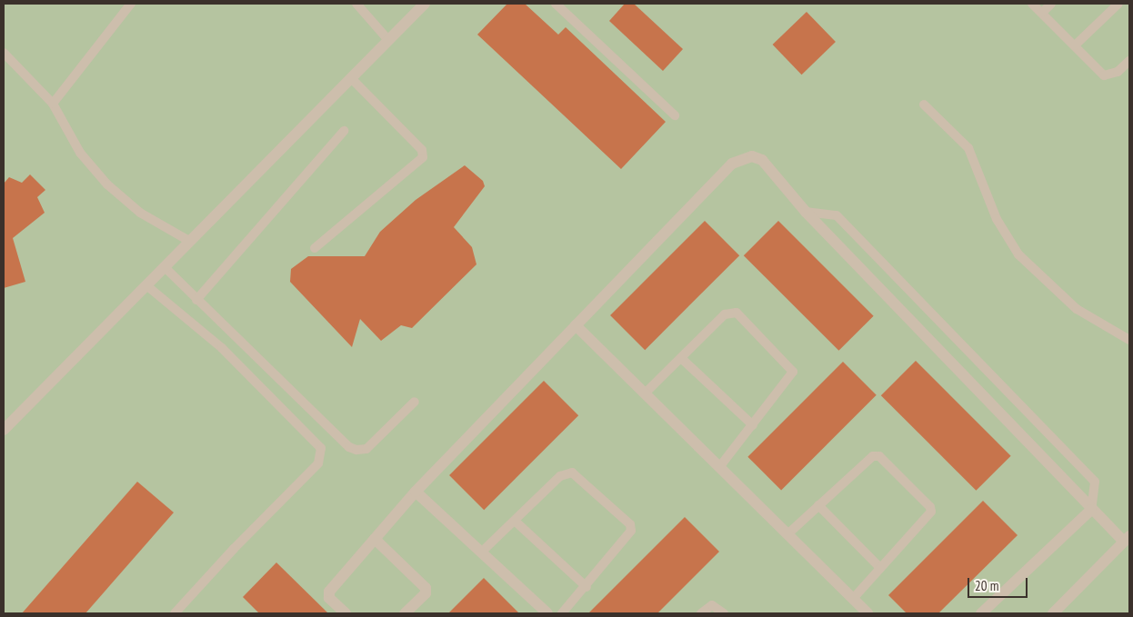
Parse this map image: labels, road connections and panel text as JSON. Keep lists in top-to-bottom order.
{
  "scale_bar": "20 m"
}
